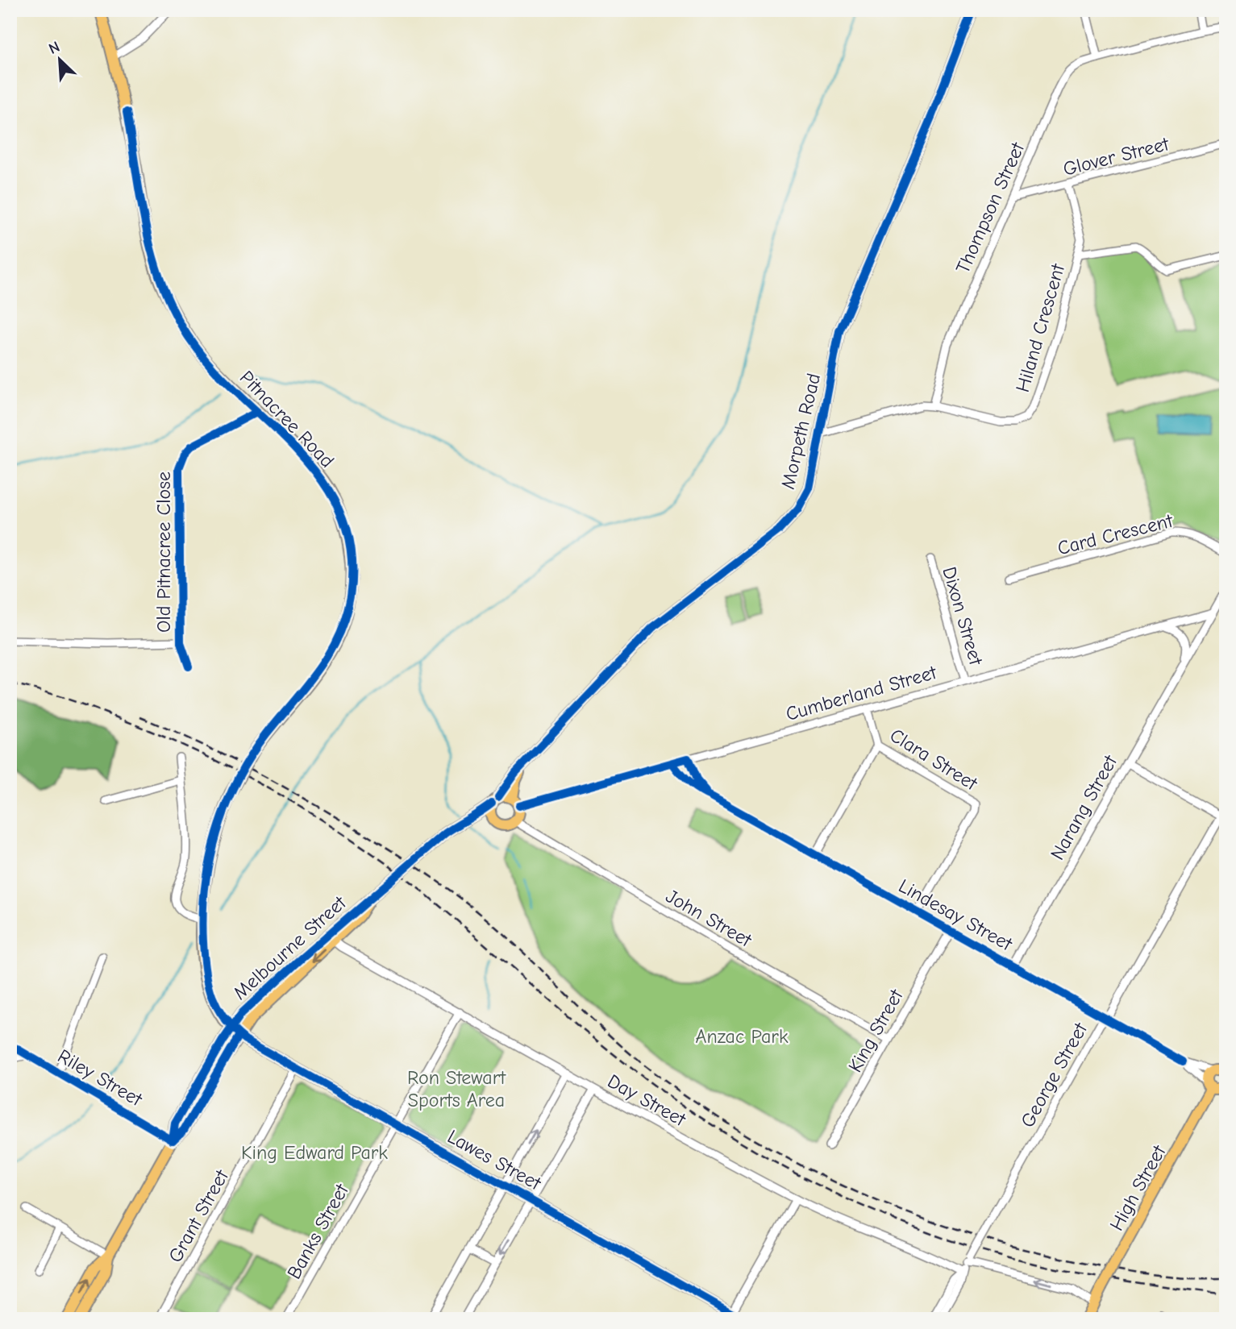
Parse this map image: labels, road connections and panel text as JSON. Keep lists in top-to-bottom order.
{
  "streets": {
    "main road": [
      "Pitnacree Road",
      "Morpeth Road",
      "Melbourne Street",
      "Lawes Street",
      "High Street"
    ],
    "street": [
      "Glover Street",
      "Thompson Street",
      "Hiland Crescent",
      "Card Crescent",
      "Old Pitnacree Close",
      "Dixon Street",
      "Cumberland Street",
      "Clara Street",
      "Narang Street",
      "Lindesay Street",
      "John Street",
      "King Street",
      "George Street",
      "Riley Street",
      "Day Street",
      "Grant Street",
      "Banks Street"
    ]
  },
  "crossings": [
    ["Glover Street", "Thompson Street"],
    ["Glover Street", "Hiland Crescent"],
    ["Thompson Street", "Hiland Crescent"],
    ["Pitnacree Road", "Old Pitnacree Close"],
    ["Pitnacree Road", "Melbourne Street"],
    ["Pitnacree Road", "Lawes Street"],
    ["Morpeth Road", "Cumberland Street"],
    ["Morpeth Road", "John Street"],
    ["Morpeth Road", "Melbourne Street"],
    ["Dixon Street", "Cumberland Street"],
    ["Cumberland Street", "Clara Street"],
    ["Cumberland Street", "Narang Street"],
    ["Cumberland Street", "Lindesay Street"],
    ["Cumberland Street", "John Street"],
    ["Cumberland Street", "Melbourne Street"],
    ["Clara Street", "Lindesay Street"],
    ["Narang Street", "Lindesay Street"],
    ["Lindesay Street", "King Street"],
    ["Lindesay Street", "George Street"],
    ["Lindesay Street", "High Street"],
    ["John Street", "Melbourne Street"],
    ["John Street", "King Street"],
    ["Melbourne Street", "Riley Street"],
    ["Melbourne Street", "Day Street"],
    ["Melbourne Street", "Lawes Street"],
    ["George Street", "Day Street"],
    ["Day Street", "Banks Street"],
    ["Lawes Street", "Grant Street"],
    ["Lawes Street", "Banks Street"]
  ],
  "parks": ["Anzac Park", "Ron Stewart Sports Area", "King Edward Park"],
  "north": "top left"
}
